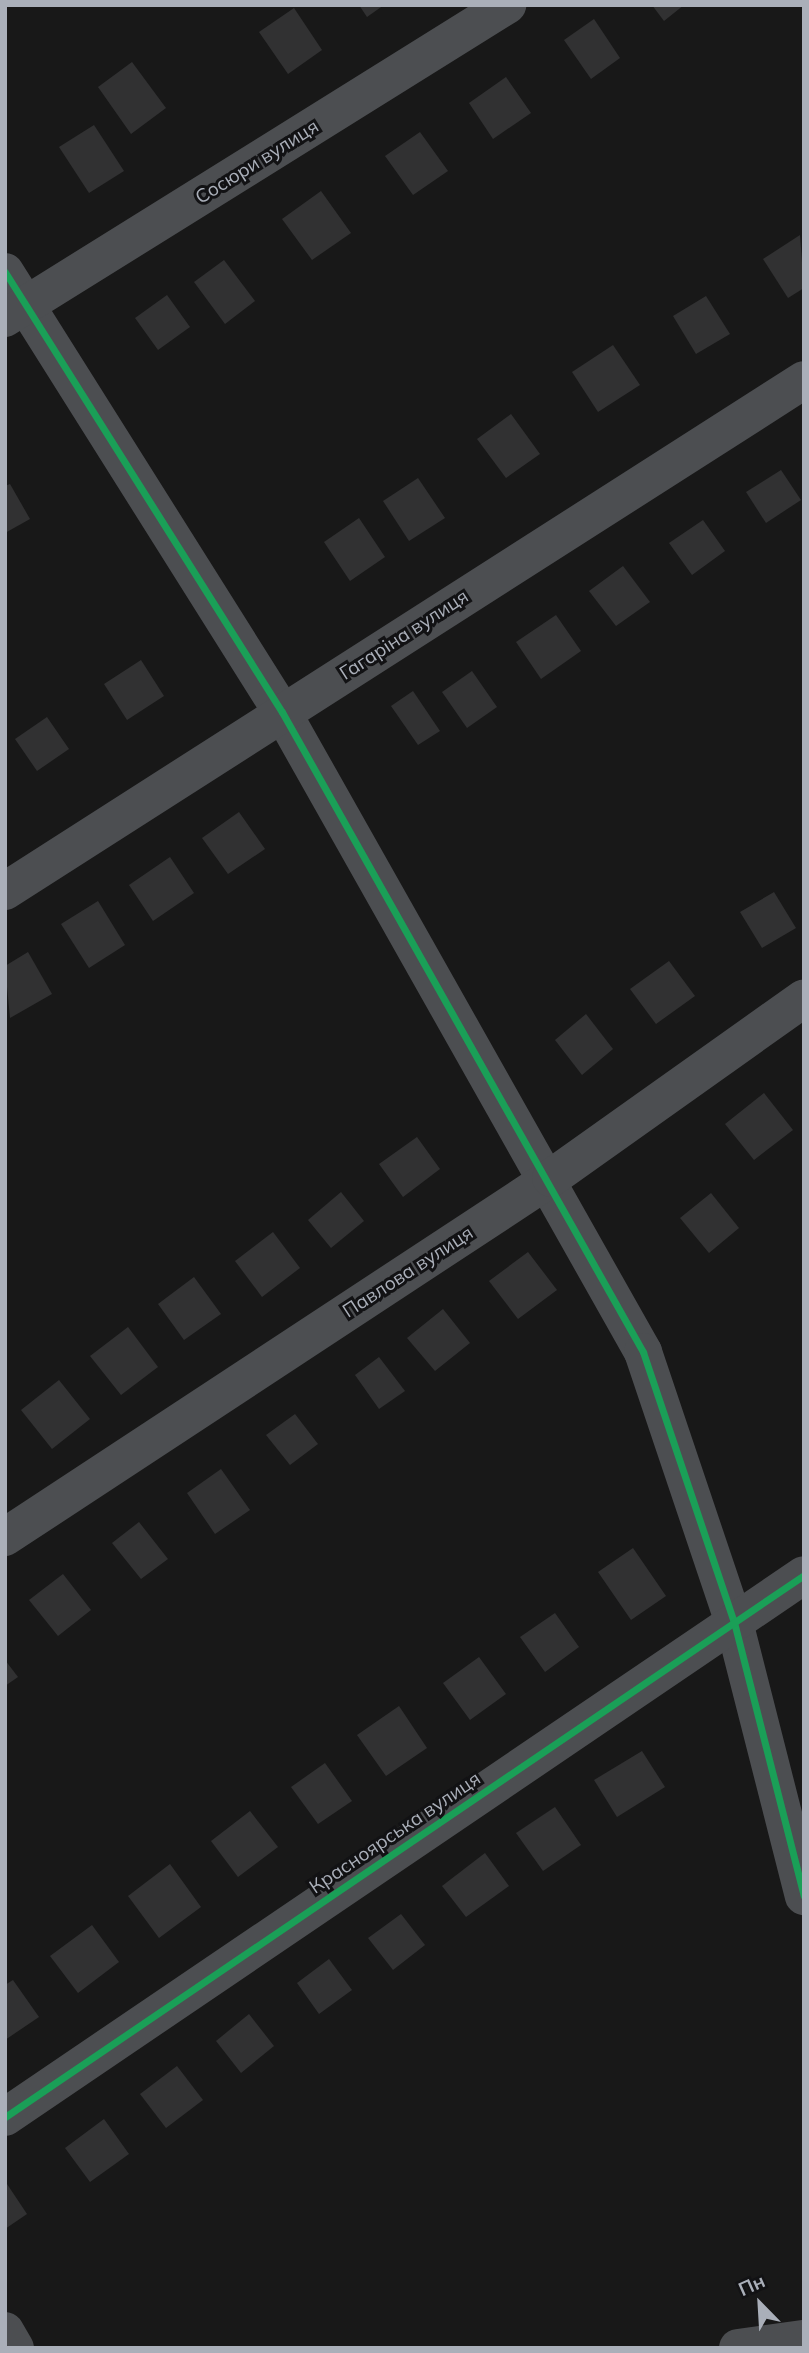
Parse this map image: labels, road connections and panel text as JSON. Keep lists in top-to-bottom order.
{
  "streets": {
    "street": [
      "Сосюри вулиця",
      "Гагаріна вулиця",
      "Павлова вулиця",
      "Красноярська вулиця"
    ]
  },
  "north": "top left"
}
